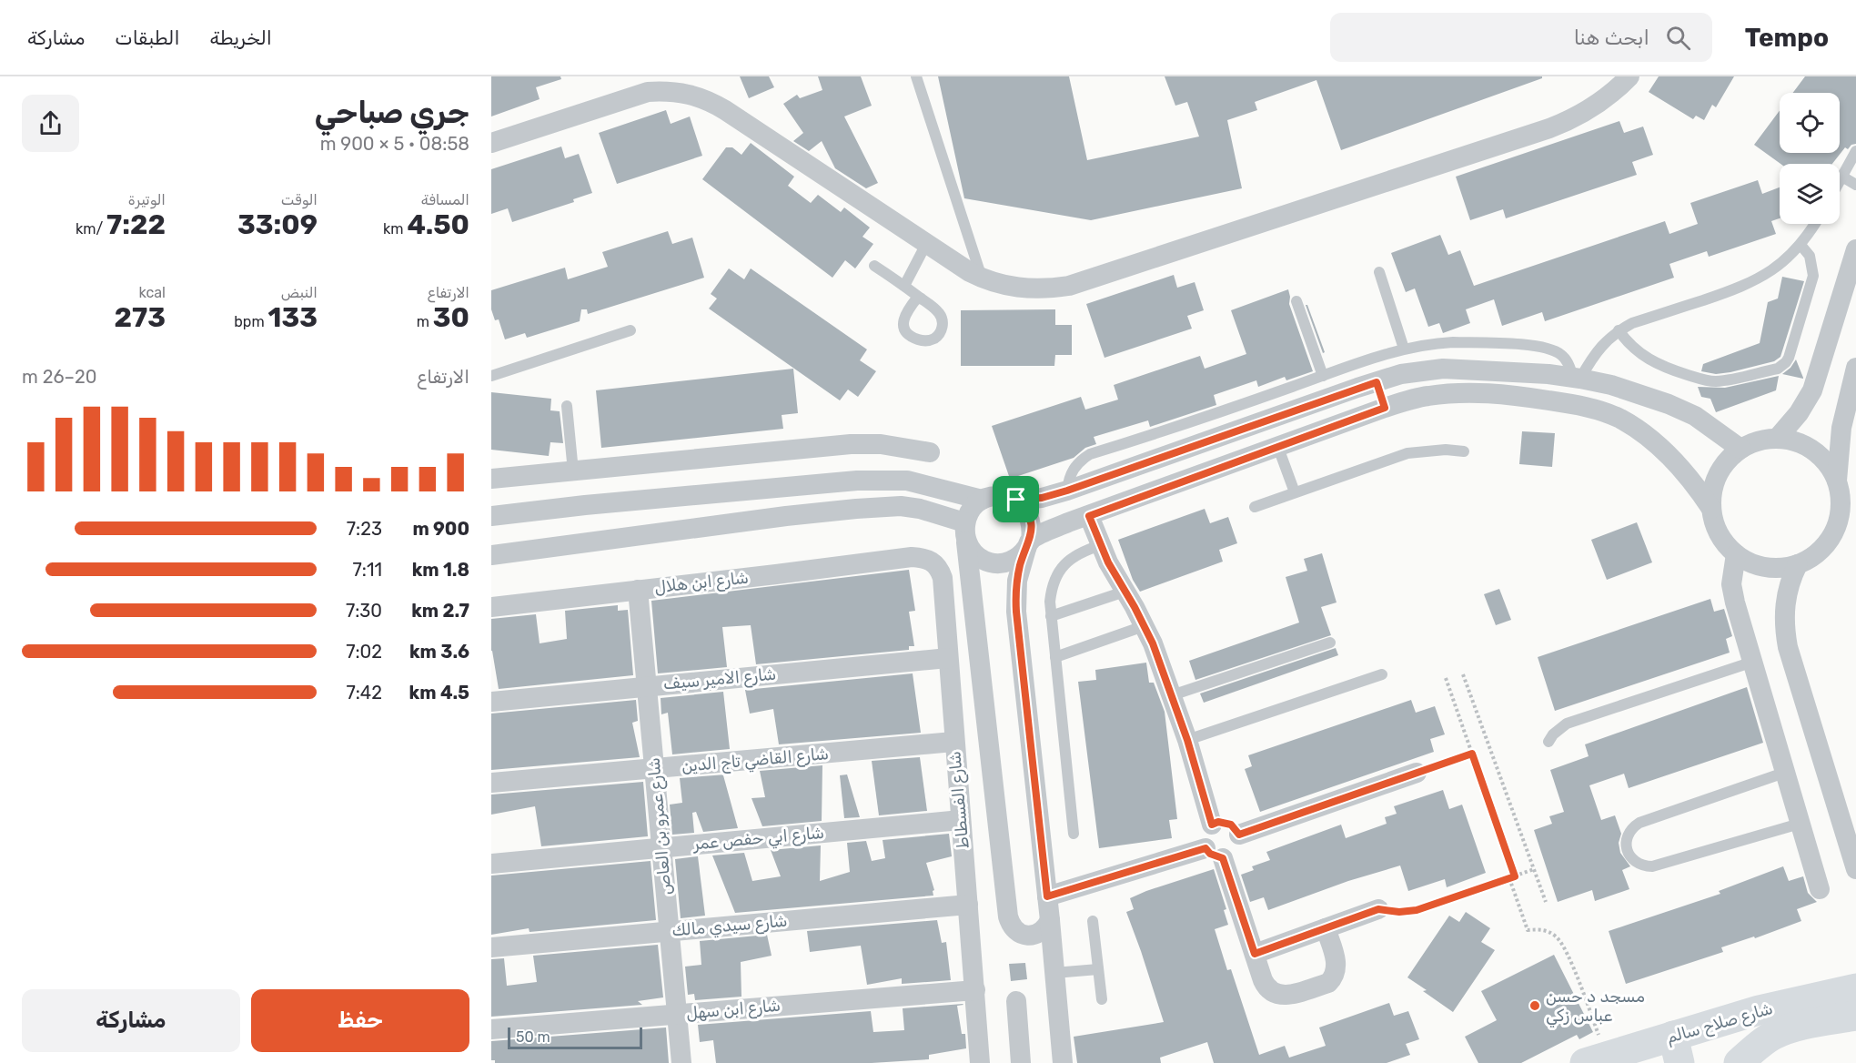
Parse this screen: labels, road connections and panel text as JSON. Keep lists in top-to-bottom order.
{
  "streets": {
    "highway": ["شارع صلاح سالم"],
    "street": [
      "شارع ابن هلال",
      "شارع الامير سيف",
      "شارع القاضي تاج الدين",
      "شارع الفسطاط",
      "شارع عمرو بن العاص",
      "شارع ابي حفص عمر",
      "شارع سيدي مالك",
      "شارع ابن سهل"
    ]
  },
  "crossings": [
    ["شارع ابن هلال", "شارع الفسطاط"],
    ["شارع ابن هلال", "شارع عمرو بن العاص"],
    ["شارع الامير سيف", "شارع الفسطاط"],
    ["شارع الامير سيف", "شارع عمرو بن العاص"],
    ["شارع القاضي تاج الدين", "شارع الفسطاط"],
    ["شارع القاضي تاج الدين", "شارع عمرو بن العاص"],
    ["شارع الفسطاط", "شارع ابي حفص عمر"],
    ["شارع الفسطاط", "شارع سيدي مالك"],
    ["شارع الفسطاط", "شارع ابن سهل"],
    ["شارع عمرو بن العاص", "شارع ابي حفص عمر"],
    ["شارع عمرو بن العاص", "شارع سيدي مالك"],
    ["شارع عمرو بن العاص", "شارع ابن سهل"]
  ],
  "places": ["مسجد د حسن عباس زكي"],
  "scale_bar": "50 m",
  "page": {
    "header": "Tempo",
    "search": "ابحث هنا",
    "nav": ["الخريطة", "الطبقات", "مشاركة"],
    "heading": ["جري صباحي", "08:58 · 5 × 900 m"],
    "stats": [
      ["المسافة", "4.50 km"],
      ["الوقت", "33:09"],
      ["الوتيرة", "7:22 /km"],
      ["الارتفاع", "30 m"],
      ["النبض", "133 bpm"],
      ["kcal", "273"]
    ],
    "chart": ["الارتفاع", "20–26 m"],
    "list": [
      {
        "name": "900 m",
        "note": "7:23"
      },
      {
        "name": "1.8 km",
        "note": "7:11"
      },
      {
        "name": "2.7 km",
        "note": "7:30"
      },
      {
        "name": "3.6 km",
        "note": "7:02"
      },
      {
        "name": "4.5 km",
        "note": "7:42"
      }
    ],
    "buttons": ["حفظ", "مشاركة"],
    "scale": "50 m"
  }
}
